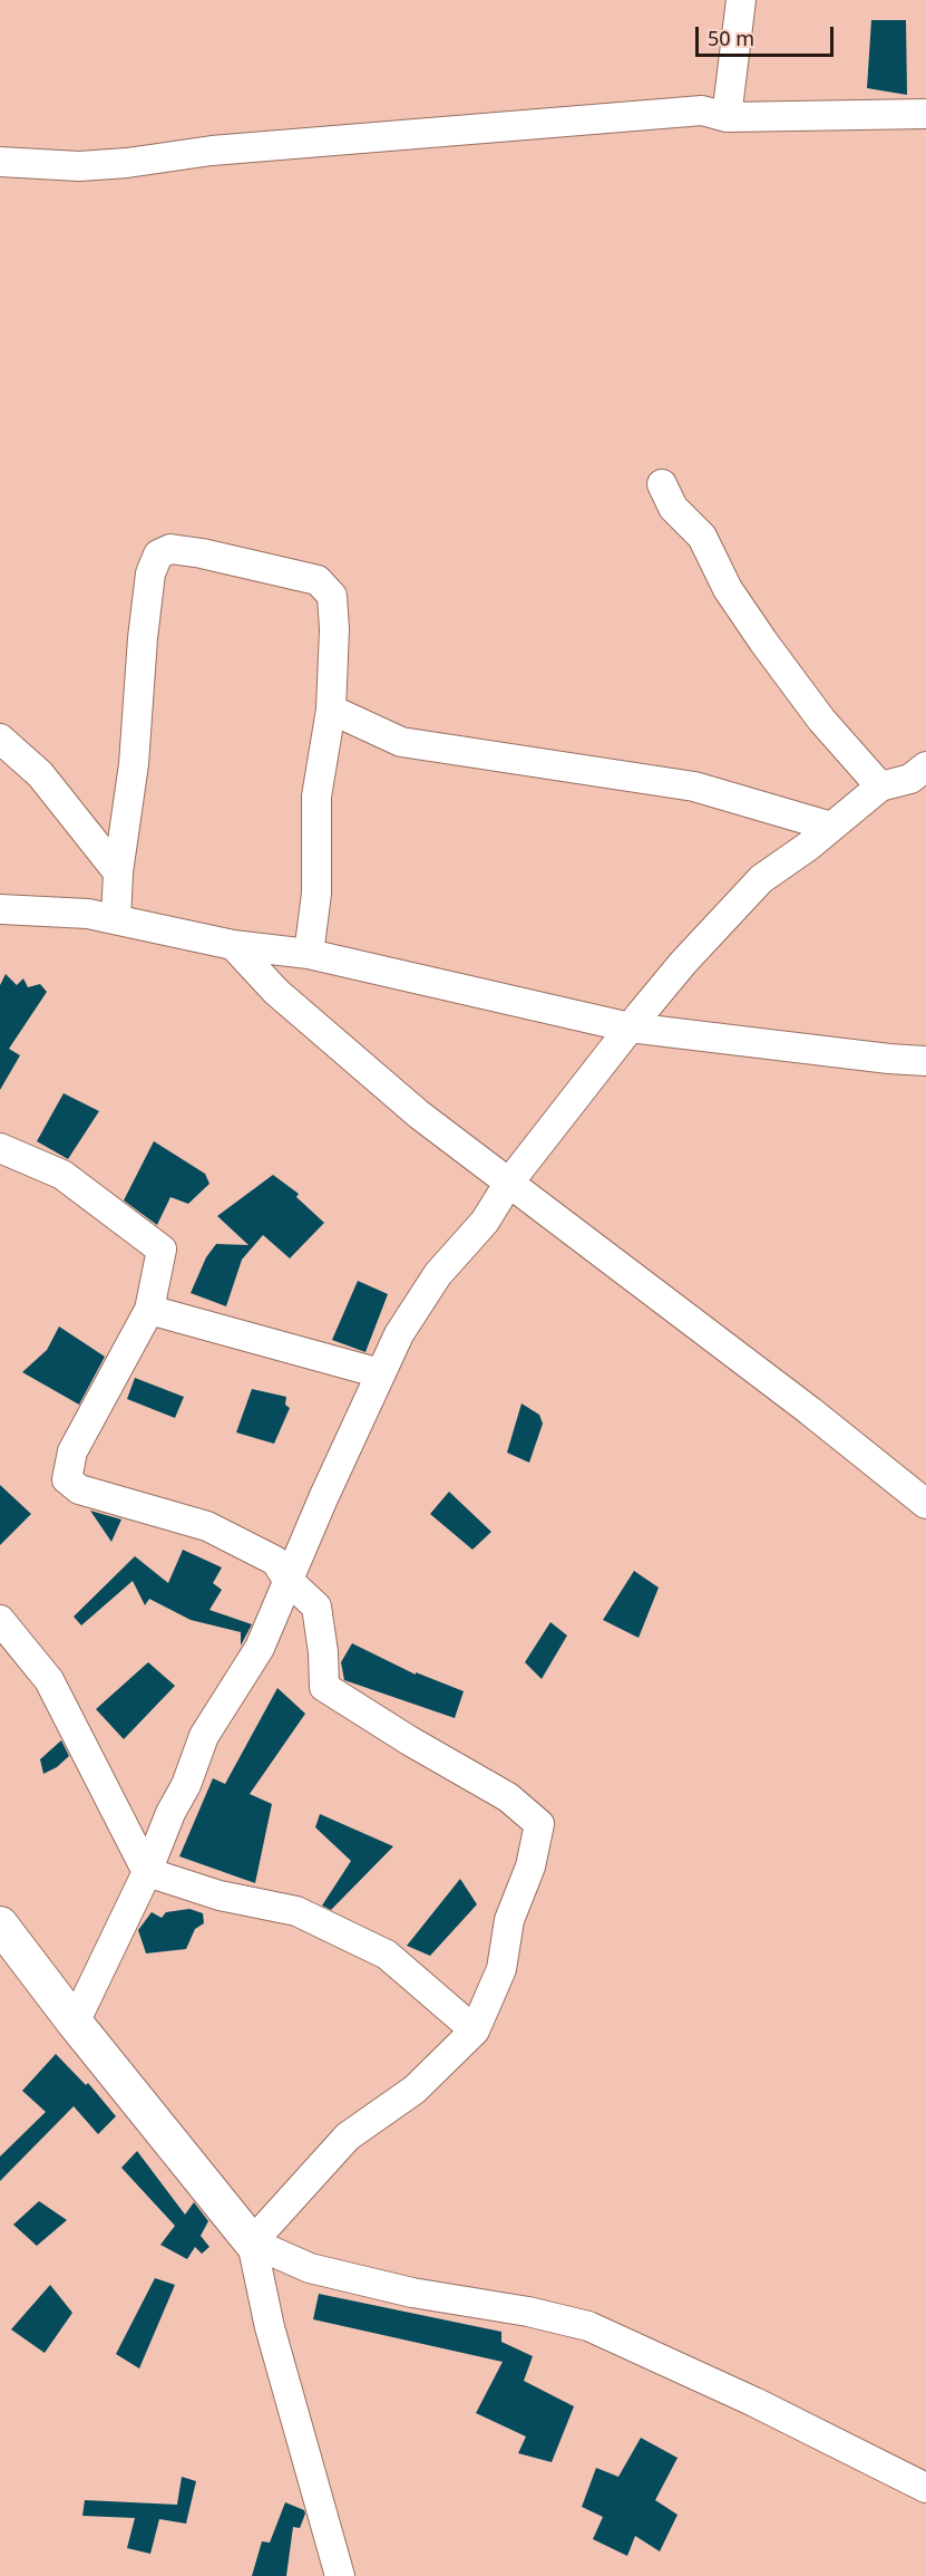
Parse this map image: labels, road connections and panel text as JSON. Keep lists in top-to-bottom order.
{
  "scale_bar": "50 m"
}
